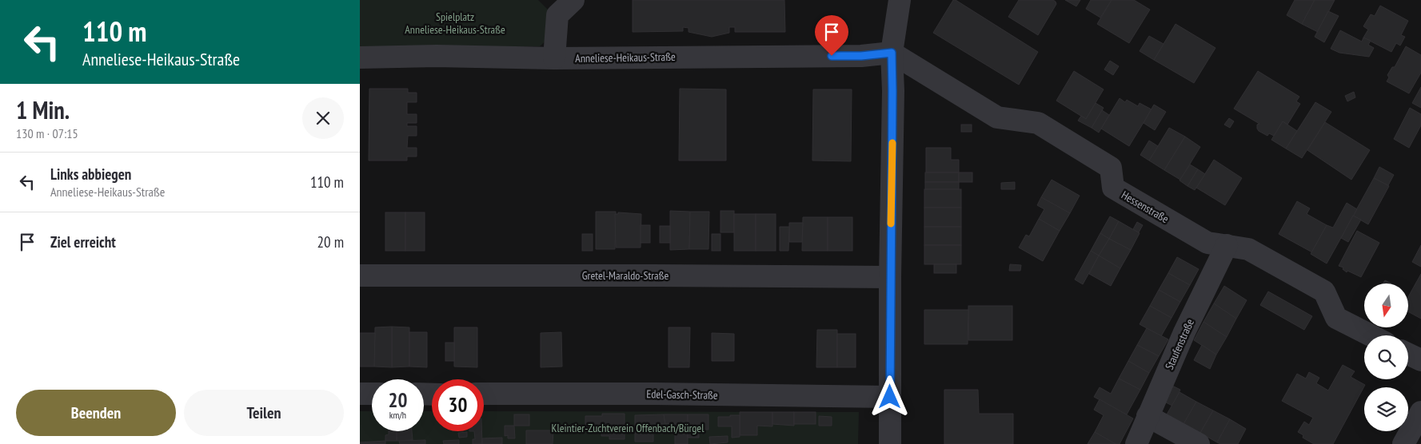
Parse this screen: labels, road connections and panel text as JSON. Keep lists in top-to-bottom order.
{
  "streets": {
    "street": [
      "Anneliese-Heikaus-Straße",
      "Hessenstraße",
      "Gretel-Maraldo-Straße",
      "Staufenstraße",
      "Edel-Gasch-Straße"
    ]
  },
  "crossings": [
    ["Anneliese-Heikaus-Straße", "Hessenstraße"],
    ["Hessenstraße", "Staufenstraße"]
  ],
  "parks": ["Spielplatz Anneliese-Heikaus-Straße", "Kleintier-Zuchtverein Offenbach/Bürgel"],
  "north": "bottom",
  "page": {
    "turn": ["110 m", "Anneliese-Heikaus-Straße"],
    "heading": ["1 Min.", "130 m · 07:15"],
    "list": [
      {
        "name": "Links abbiegen",
        "note": "Anneliese-Heikaus-Straße",
        "value": "110 m"
      },
      {
        "name": "Ziel erreicht",
        "value": "20 m"
      }
    ],
    "speed": "20 km/h",
    "limit": "30",
    "buttons": ["Beenden", "Teilen"]
  }
}
